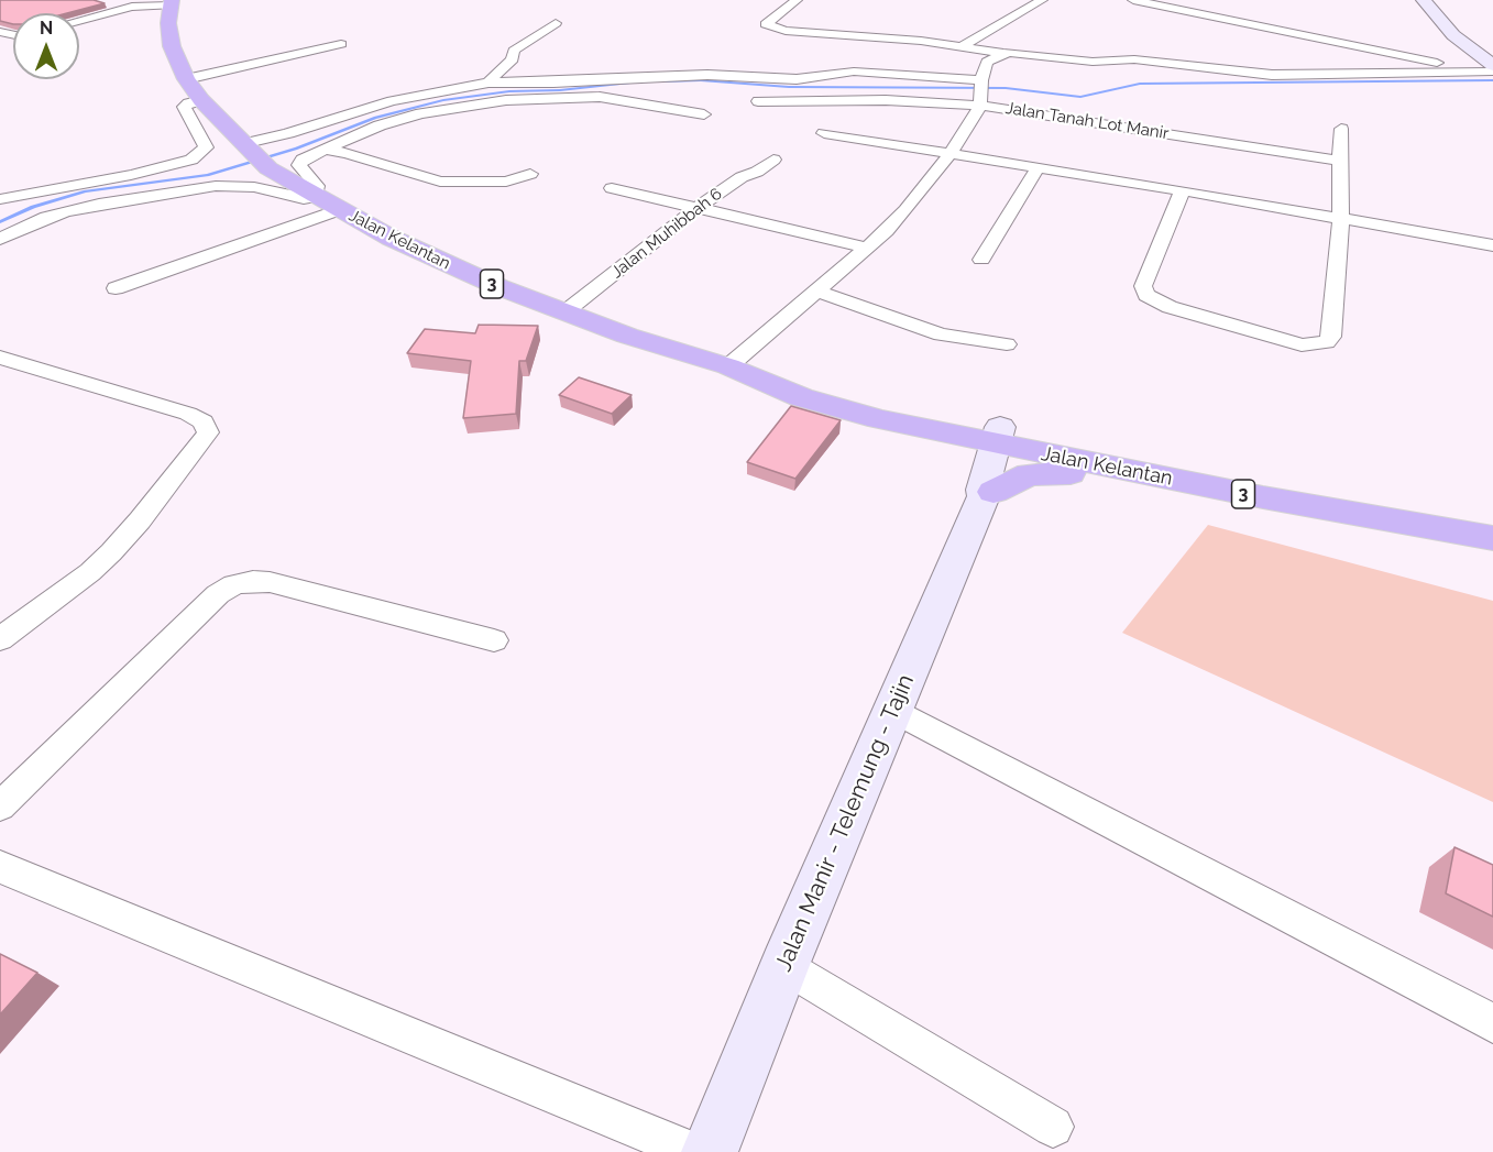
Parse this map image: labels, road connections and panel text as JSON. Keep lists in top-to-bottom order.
{
  "streets": {
    "highway": ["Jalan Kelantan", "3"],
    "main road": ["Jalan Manir - Telemung - Tajin"],
    "street": ["Jalan Tanah Lot Manir", "Jalan Muhibbah 6"]
  },
  "crossings": [
    ["Jalan Tanah Lot Manir", "Jalan Kelantan"],
    ["Jalan Muhibbah 6", "Jalan Kelantan"],
    ["Jalan Kelantan", "Jalan Manir - Telemung - Tajin"]
  ],
  "north": "top"
}
